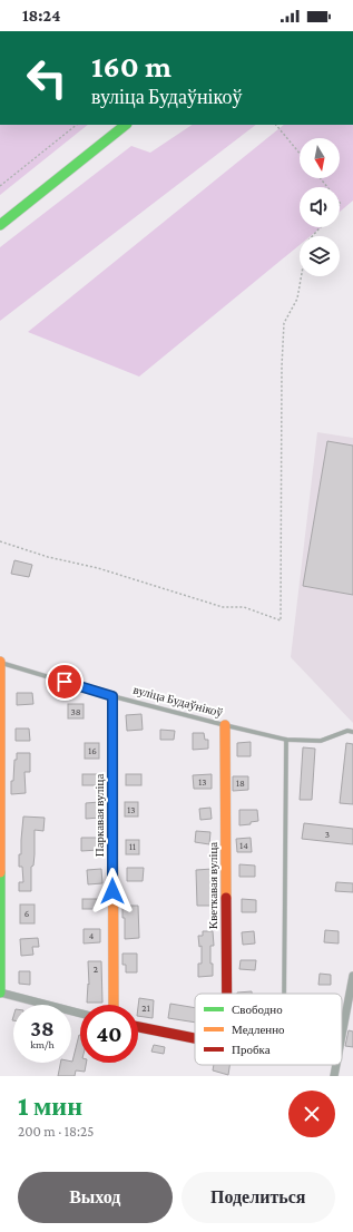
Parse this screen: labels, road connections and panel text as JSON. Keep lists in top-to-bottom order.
{
  "streets": {
    "street": ["Паркавая вуліца", "Кветкавая вуліца"],
    "lane": ["вуліца Будаўнікоў"]
  },
  "crossings": [
    ["вуліца Будаўнікоў", "Паркавая вуліца"],
    ["вуліца Будаўнікоў", "Кветкавая вуліца"]
  ],
  "house_numbers": [
    "38",
    "16",
    "13",
    "18",
    "13",
    "3",
    "14",
    "11",
    "6",
    "4",
    "2",
    "21"
  ],
  "legend": ["Свободно", "Медленно", "Пробка"],
  "north": "bottom",
  "page": {
    "status": "18:24",
    "turn": ["160 m", "вуліца Будаўнікоў"],
    "speed": "38 km/h",
    "limit": "40",
    "heading": ["1 мин", "200 m · 18:25"],
    "buttons": ["Выход", "Поделиться"]
  }
}
